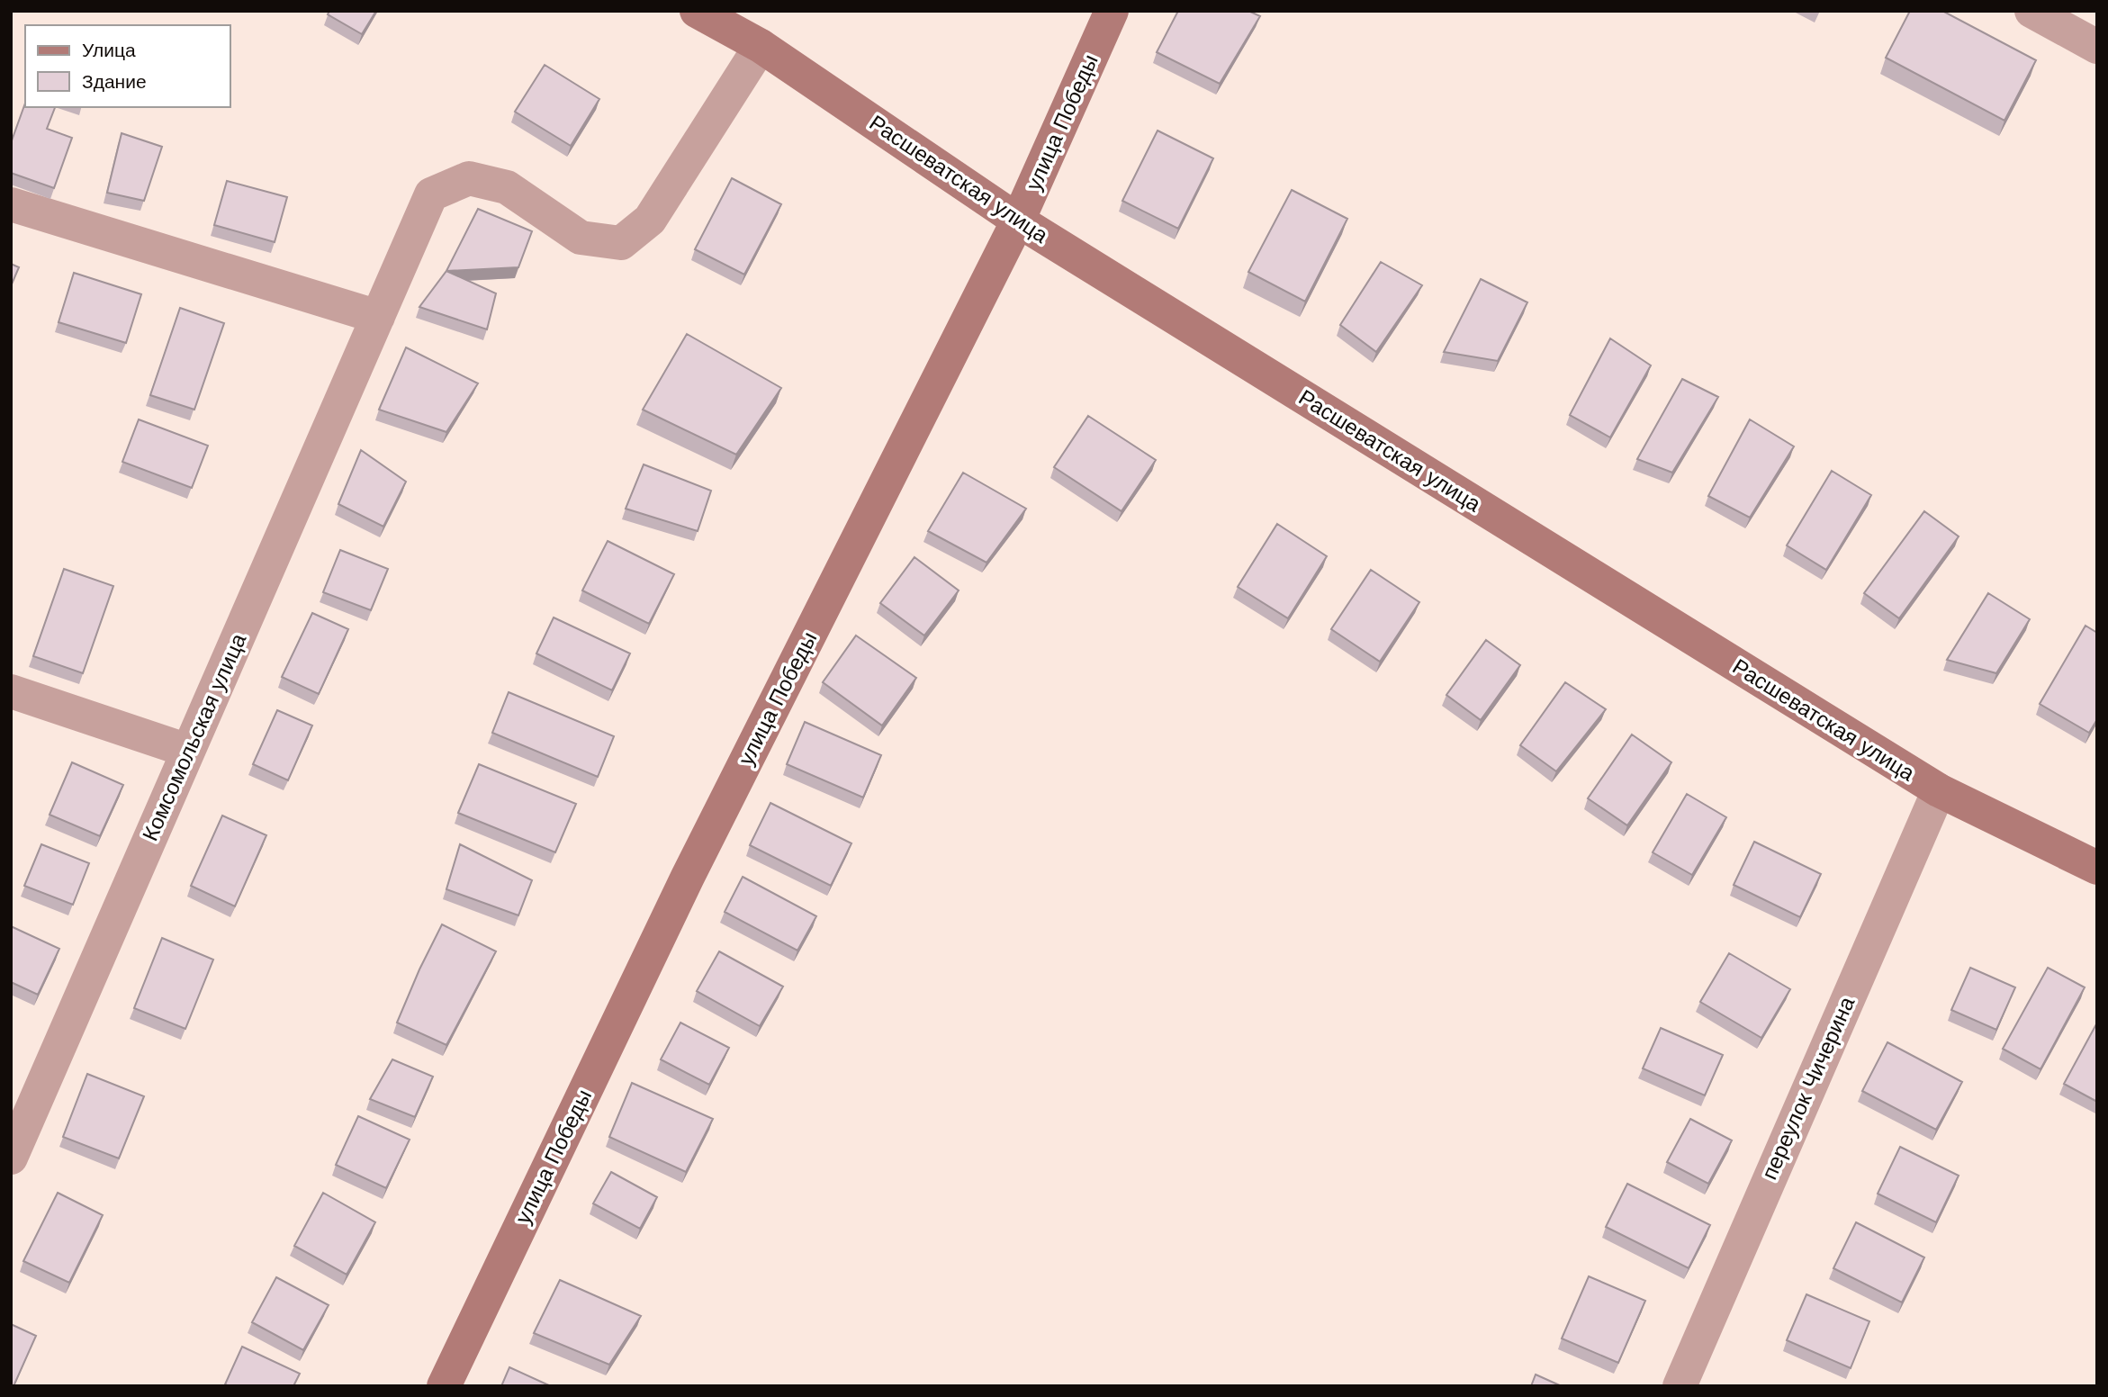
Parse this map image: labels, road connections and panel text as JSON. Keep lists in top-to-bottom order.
{
  "streets": {
    "street": [
      "улица Победы",
      "Расшеватская улица",
      "Комсомольская улица",
      "переулок Чичерина"
    ]
  },
  "crossings": [
    ["улица Победы", "Расшеватская улица"],
    ["Расшеватская улица", "Комсомольская улица"],
    ["Расшеватская улица", "переулок Чичерина"]
  ],
  "legend": ["Улица", "Здание"]
}
